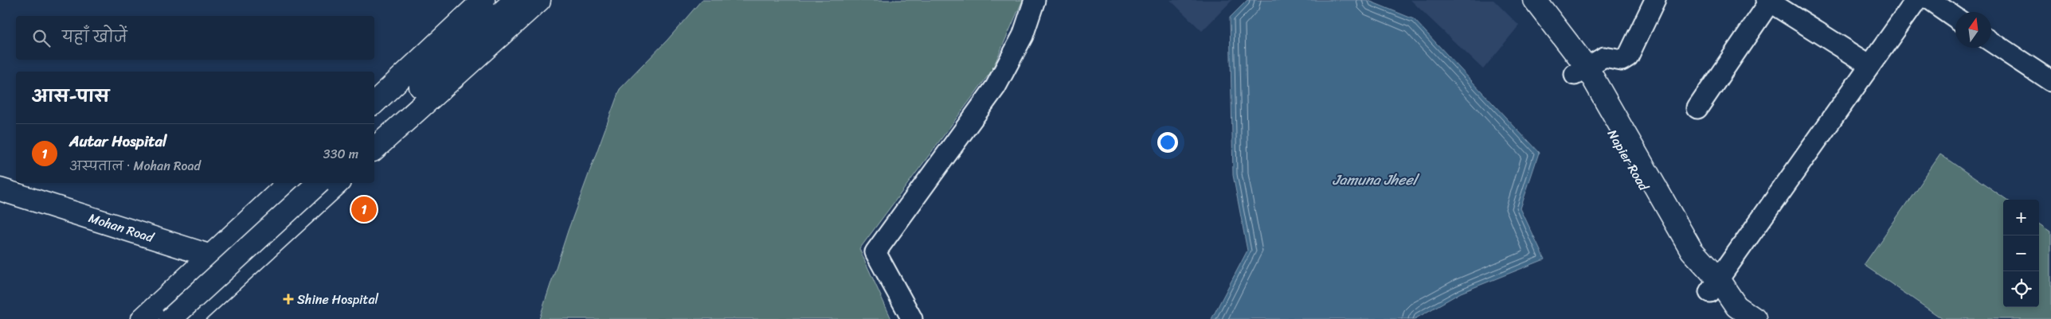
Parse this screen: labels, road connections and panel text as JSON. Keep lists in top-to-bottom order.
{
  "streets": {
    "main road": ["Napier Road", "Mohan Road"]
  },
  "water": ["Jamuna Jheel"],
  "places": {
    "health": ["Shine Hospital"]
  },
  "north": "top",
  "page": {
    "search": "यहाँ खोजें",
    "heading": "आस-पास",
    "list": [
      {
        "mark": "1",
        "name": "Autar Hospital",
        "note": "अस्पताल · Mohan Road",
        "value": "330 m"
      }
    ],
    "pins": "1",
    "map_buttons": ["+", "−"]
  }
}
